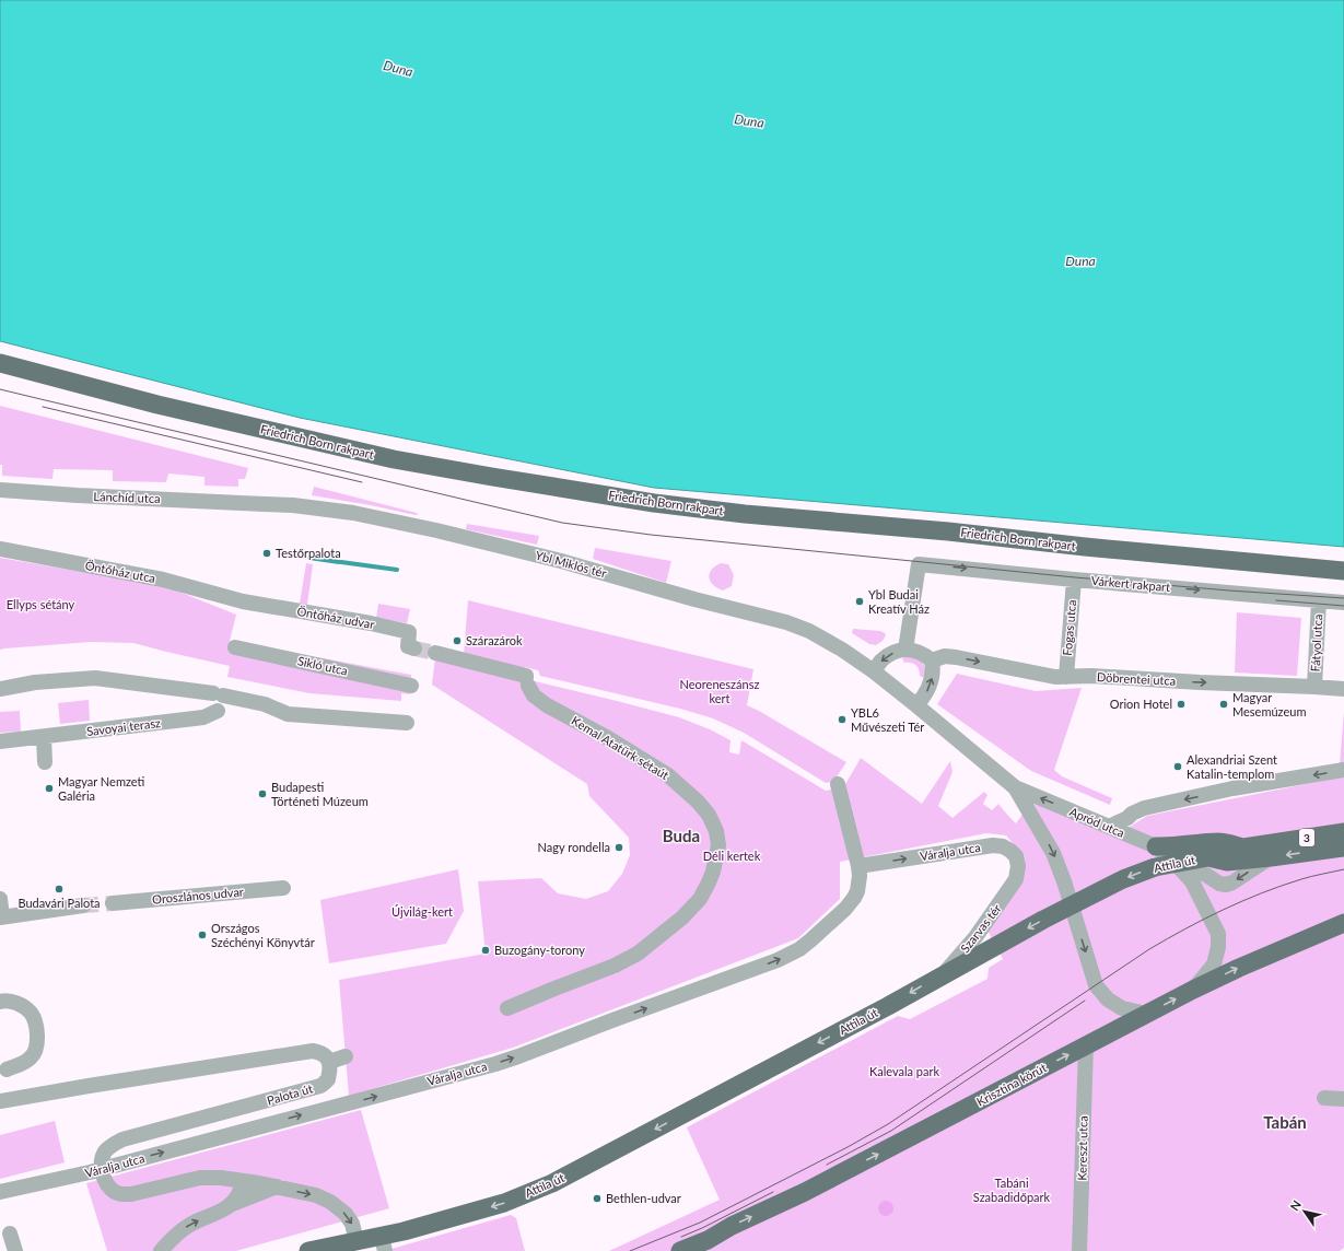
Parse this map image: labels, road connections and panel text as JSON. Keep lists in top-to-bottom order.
{
  "streets": {
    "main road": [
      "Friedrich Born rakpart",
      "3",
      "Attila út",
      "Krisztina körút"
    ],
    "street": [
      "Lánchíd utca",
      "Ybl Miklós tér",
      "Öntőház utca",
      "Várkert rakpart",
      "Öntőház udvar",
      "Fogas utca",
      "Fátyol utca",
      "Sikló utca",
      "Döbrentei utca",
      "Savoyai terasz",
      "Kemal Atatürk sétaút",
      "Apród utca",
      "Váralja utca",
      "Oroszlános udvar",
      "Szarvas tér",
      "Palota út",
      "Kereszt utca"
    ]
  },
  "crossings": [
    ["Lánchíd utca", "Ybl Miklós tér"],
    ["Ybl Miklós tér", "Apród utca"],
    ["Öntőház utca", "Öntőház udvar"],
    ["Várkert rakpart", "Fogas utca"],
    ["Várkert rakpart", "Fátyol utca"],
    ["Fogas utca", "Döbrentei utca"],
    ["Fátyol utca", "Döbrentei utca"],
    ["Apród utca", "3"],
    ["Apród utca", "Attila út"],
    ["Apród utca", "Krisztina körút"],
    ["3", "Attila út"],
    ["3", "Krisztina körút"],
    ["Váralja utca", "Szarvas tér"],
    ["Váralja utca", "Palota út"],
    ["Attila út", "Szarvas tér"],
    ["Attila út", "Krisztina körút"],
    ["Krisztina körút", "Kereszt utca"]
  ],
  "one_way": ["Várkert rakpart", "Attila út", "Krisztina körút"],
  "districts": ["Buda", "Tabán"],
  "water": ["Duna"],
  "parks": [
    "Ellyps sétány",
    "Neoreneszánsz kert",
    "Déli kertek",
    "Újvilág-kert",
    "Kalevala park",
    "Tabáni Szabadidőpark"
  ],
  "places": [
    "Testőrpalota",
    "Ybl Budai Kreatív Ház",
    "Szárazárok",
    "Orion Hotel",
    "Magyar Mesemúzeum",
    "YBL6 Művészeti Tér",
    "Alexandriai Szent Katalin-templom",
    "Magyar Nemzeti Galéria",
    "Budapesti Történeti Múzeum",
    "Nagy rondella",
    "Budavári Palota",
    "Országos Széchényi Könyvtár",
    "Buzogány-torony",
    "Bethlen-udvar"
  ],
  "north": "top left"
}
